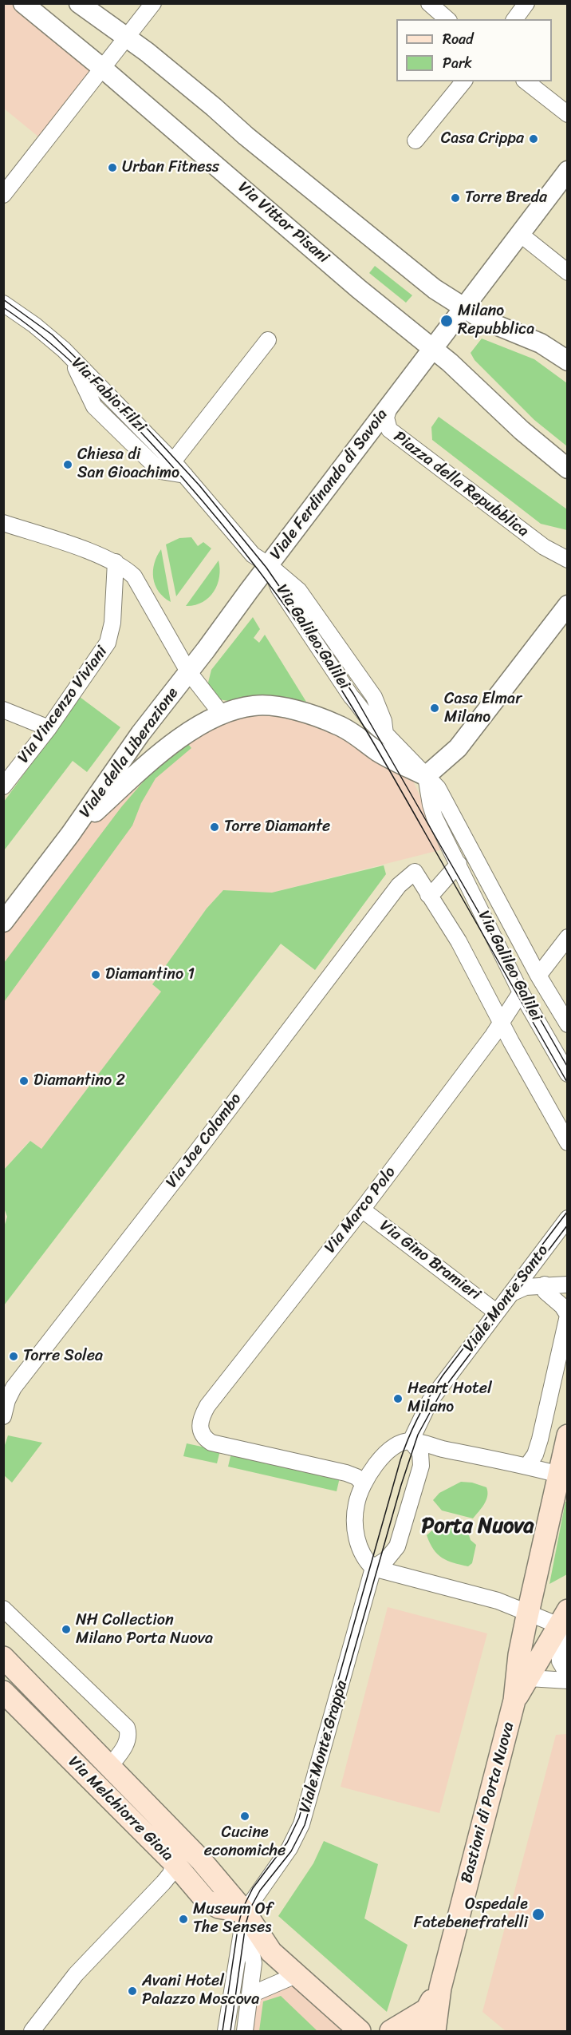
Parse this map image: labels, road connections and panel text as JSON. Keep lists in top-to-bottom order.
{
  "streets": {
    "main road": ["Bastioni di Porta Nuova", "Via Melchiorre Gioia"],
    "street": [
      "Via Vittor Pisani",
      "Via Fabio Filzi",
      "Viale Ferdinando di Savoia",
      "Piazza della Repubblica",
      "Via Galileo Galilei",
      "Via Vincenzo Viviani",
      "Viale della Liberazione",
      "Via Joe Colombo",
      "Via Marco Polo",
      "Via Gino Bramieri",
      "Viale Monte Santo",
      "Viale Monte Grappa"
    ]
  },
  "crossings": [
    ["Viale Ferdinando di Savoia", "Piazza della Repubblica"],
    ["Viale Ferdinando di Savoia", "Via Galileo Galilei"],
    ["Viale Ferdinando di Savoia", "Viale della Liberazione"],
    ["Via Galileo Galilei", "Viale della Liberazione"],
    ["Via Galileo Galilei", "Via Marco Polo"],
    ["Via Marco Polo", "Via Gino Bramieri"],
    ["Via Gino Bramieri", "Viale Monte Santo"],
    ["Viale Monte Grappa", "Via Melchiorre Gioia"]
  ],
  "districts": ["Porta Nuova"],
  "places": [
    "Casa Crippa",
    "Urban Fitness",
    "Torre Breda",
    "Milano Repubblica",
    "Chiesa di San Gioachimo",
    "Casa Elmar Milano",
    "Torre Diamante",
    "Diamantino 1",
    "Diamantino 2",
    "Torre Solea",
    "Heart Hotel Milano",
    "NH Collection Milano Porta Nuova",
    "Cucine economiche",
    "Ospedale Fatebenefratelli",
    "Museum Of The Senses",
    "Avani Hotel Palazzo Moscova"
  ],
  "legend": ["Road", "Park"]
}
